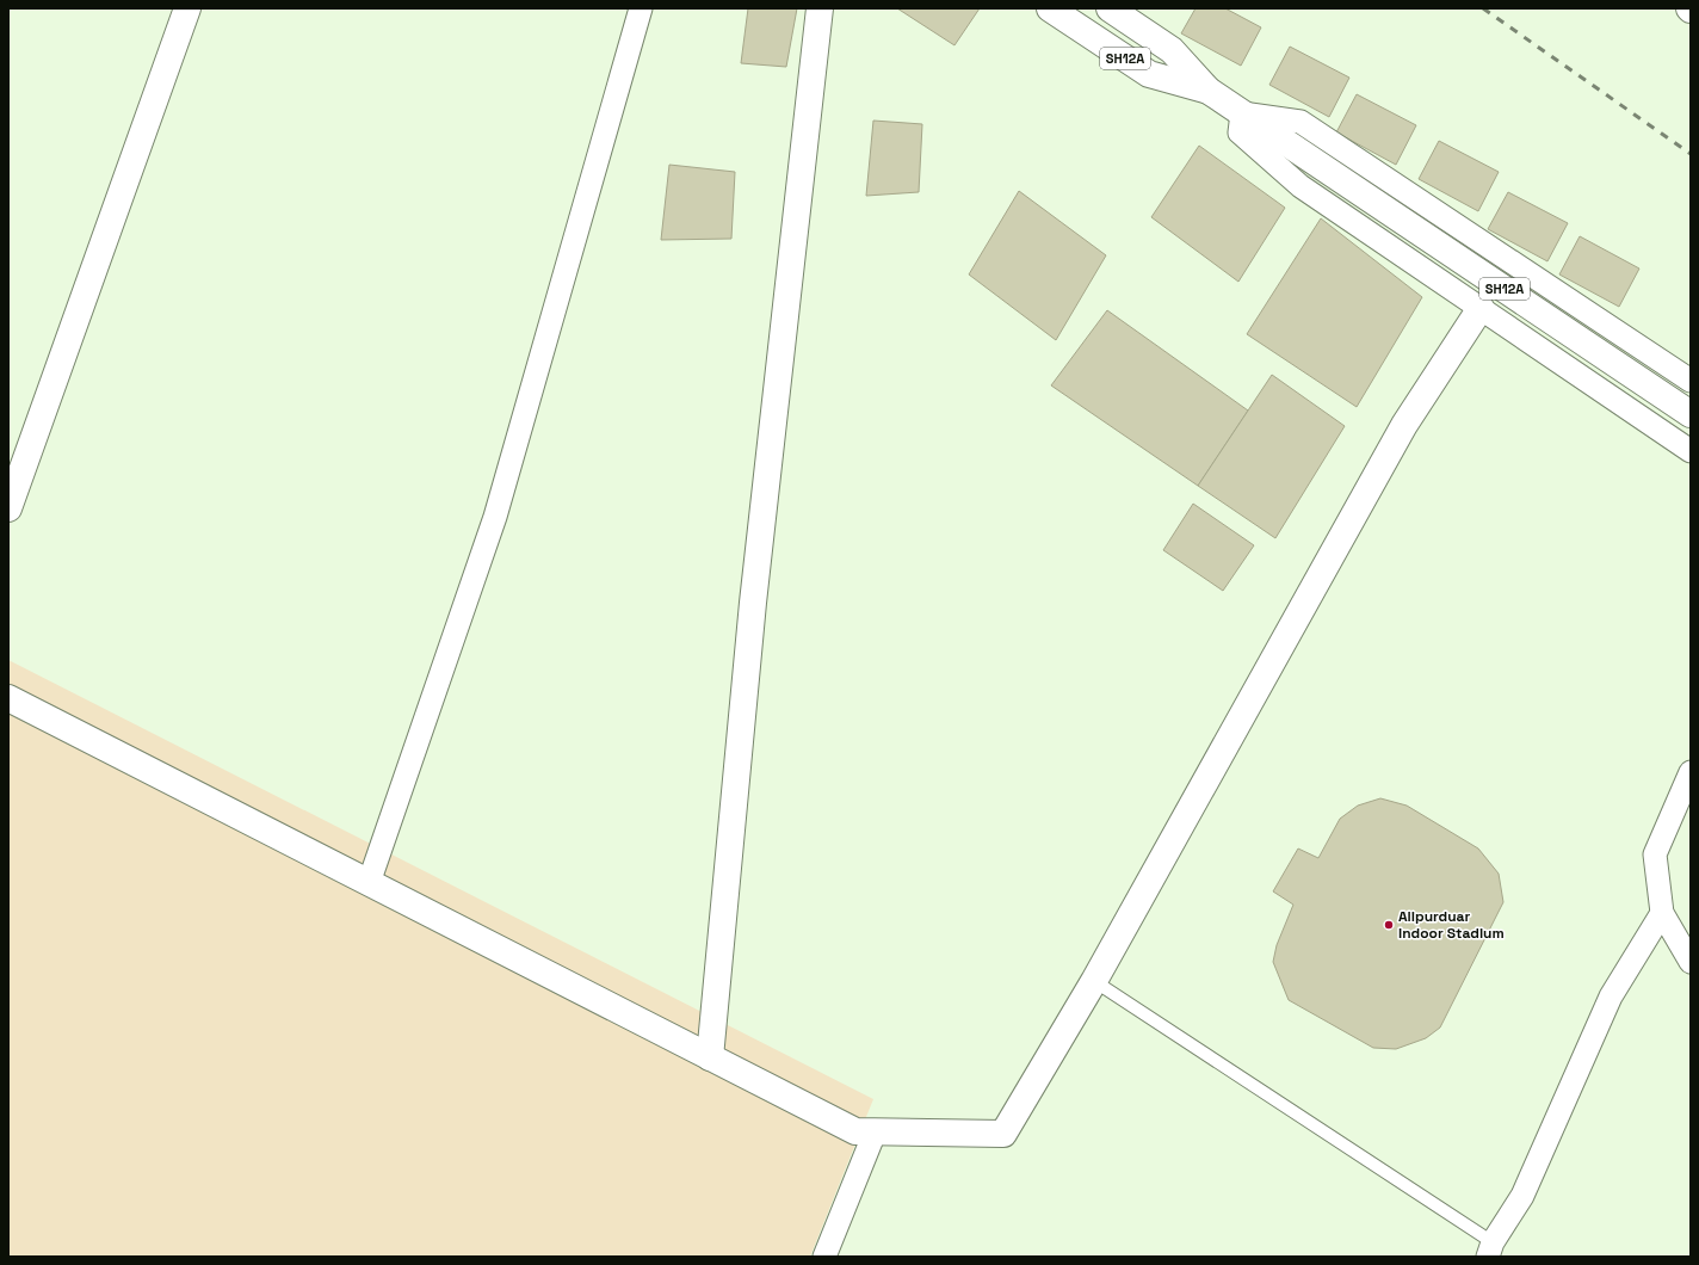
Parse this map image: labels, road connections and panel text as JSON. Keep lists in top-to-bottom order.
{
  "streets": {
    "main road": ["SH12A"]
  },
  "places": ["Alipurduar Indoor Stadium"]
}
